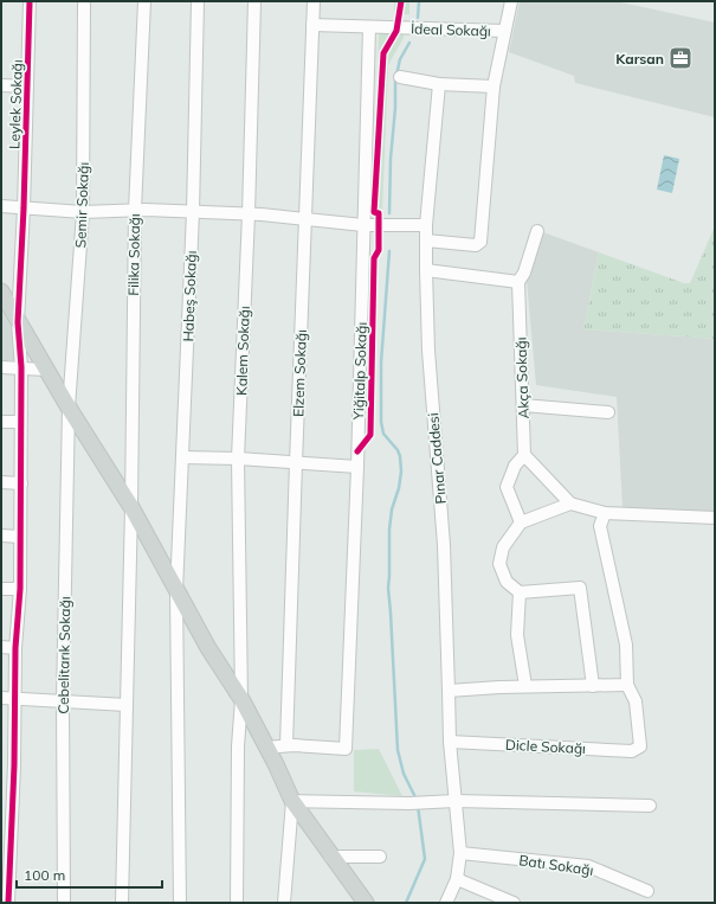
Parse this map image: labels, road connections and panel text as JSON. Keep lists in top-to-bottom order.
{
  "streets": {
    "street": [
      "İdeal Sokağı",
      "Leylek Sokağı",
      "Semir Sokağı",
      "Filika Sokağı",
      "Habeş Sokağı",
      "Kalem Sokağı",
      "Yiğitalp Sokağı",
      "Elzem Sokağı",
      "Akça Sokağı",
      "Pınar Caddesi",
      "Cebelitarık Sokağı",
      "Dicle Sokağı",
      "Batı Sokağı"
    ]
  },
  "crossings": [
    ["İdeal Sokağı", "Yiğitalp Sokağı"],
    ["İdeal Sokağı", "Elzem Sokağı"],
    ["Semir Sokağı", "Cebelitarık Sokağı"],
    ["Yiğitalp Sokağı", "Elzem Sokağı"],
    ["Pınar Caddesi", "Dicle Sokağı"],
    ["Pınar Caddesi", "Batı Sokağı"]
  ],
  "places": {
    "office": ["Karsan"]
  },
  "scale_bar": "100 m"
}
